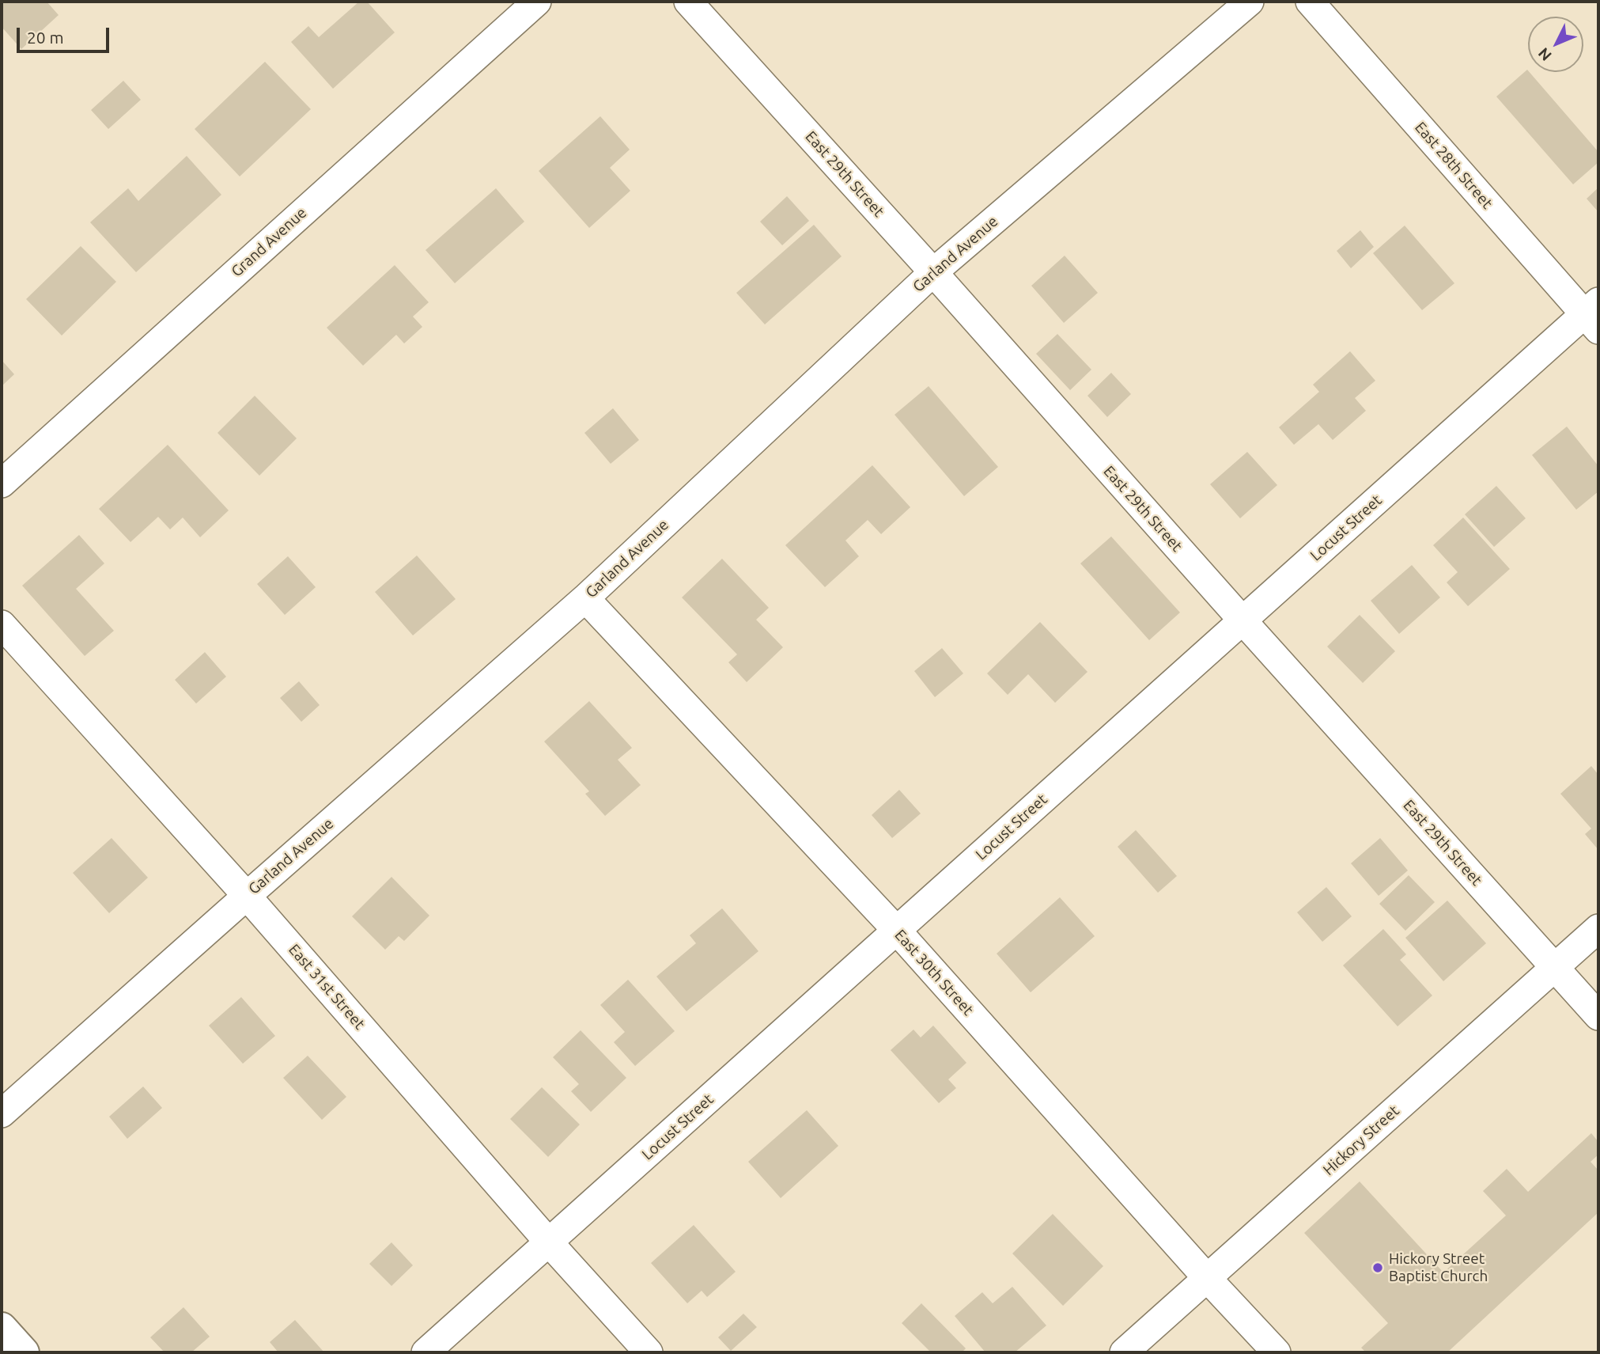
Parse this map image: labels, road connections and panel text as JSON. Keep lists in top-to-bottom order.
{
  "streets": {
    "street": [
      "East 28th Street",
      "East 29th Street",
      "Grand Avenue",
      "Garland Avenue",
      "Locust Street",
      "East 30th Street",
      "East 31st Street",
      "Hickory Street"
    ]
  },
  "crossings": [
    ["East 28th Street", "Locust Street"],
    ["East 29th Street", "Garland Avenue"],
    ["East 29th Street", "Locust Street"],
    ["East 29th Street", "Hickory Street"],
    ["Garland Avenue", "East 30th Street"],
    ["Garland Avenue", "East 31st Street"],
    ["Locust Street", "East 30th Street"],
    ["Locust Street", "East 31st Street"],
    ["East 30th Street", "Hickory Street"]
  ],
  "places": ["Hickory Street Baptist Church"],
  "scale_bar": "20 m",
  "north": "bottom left"
}
